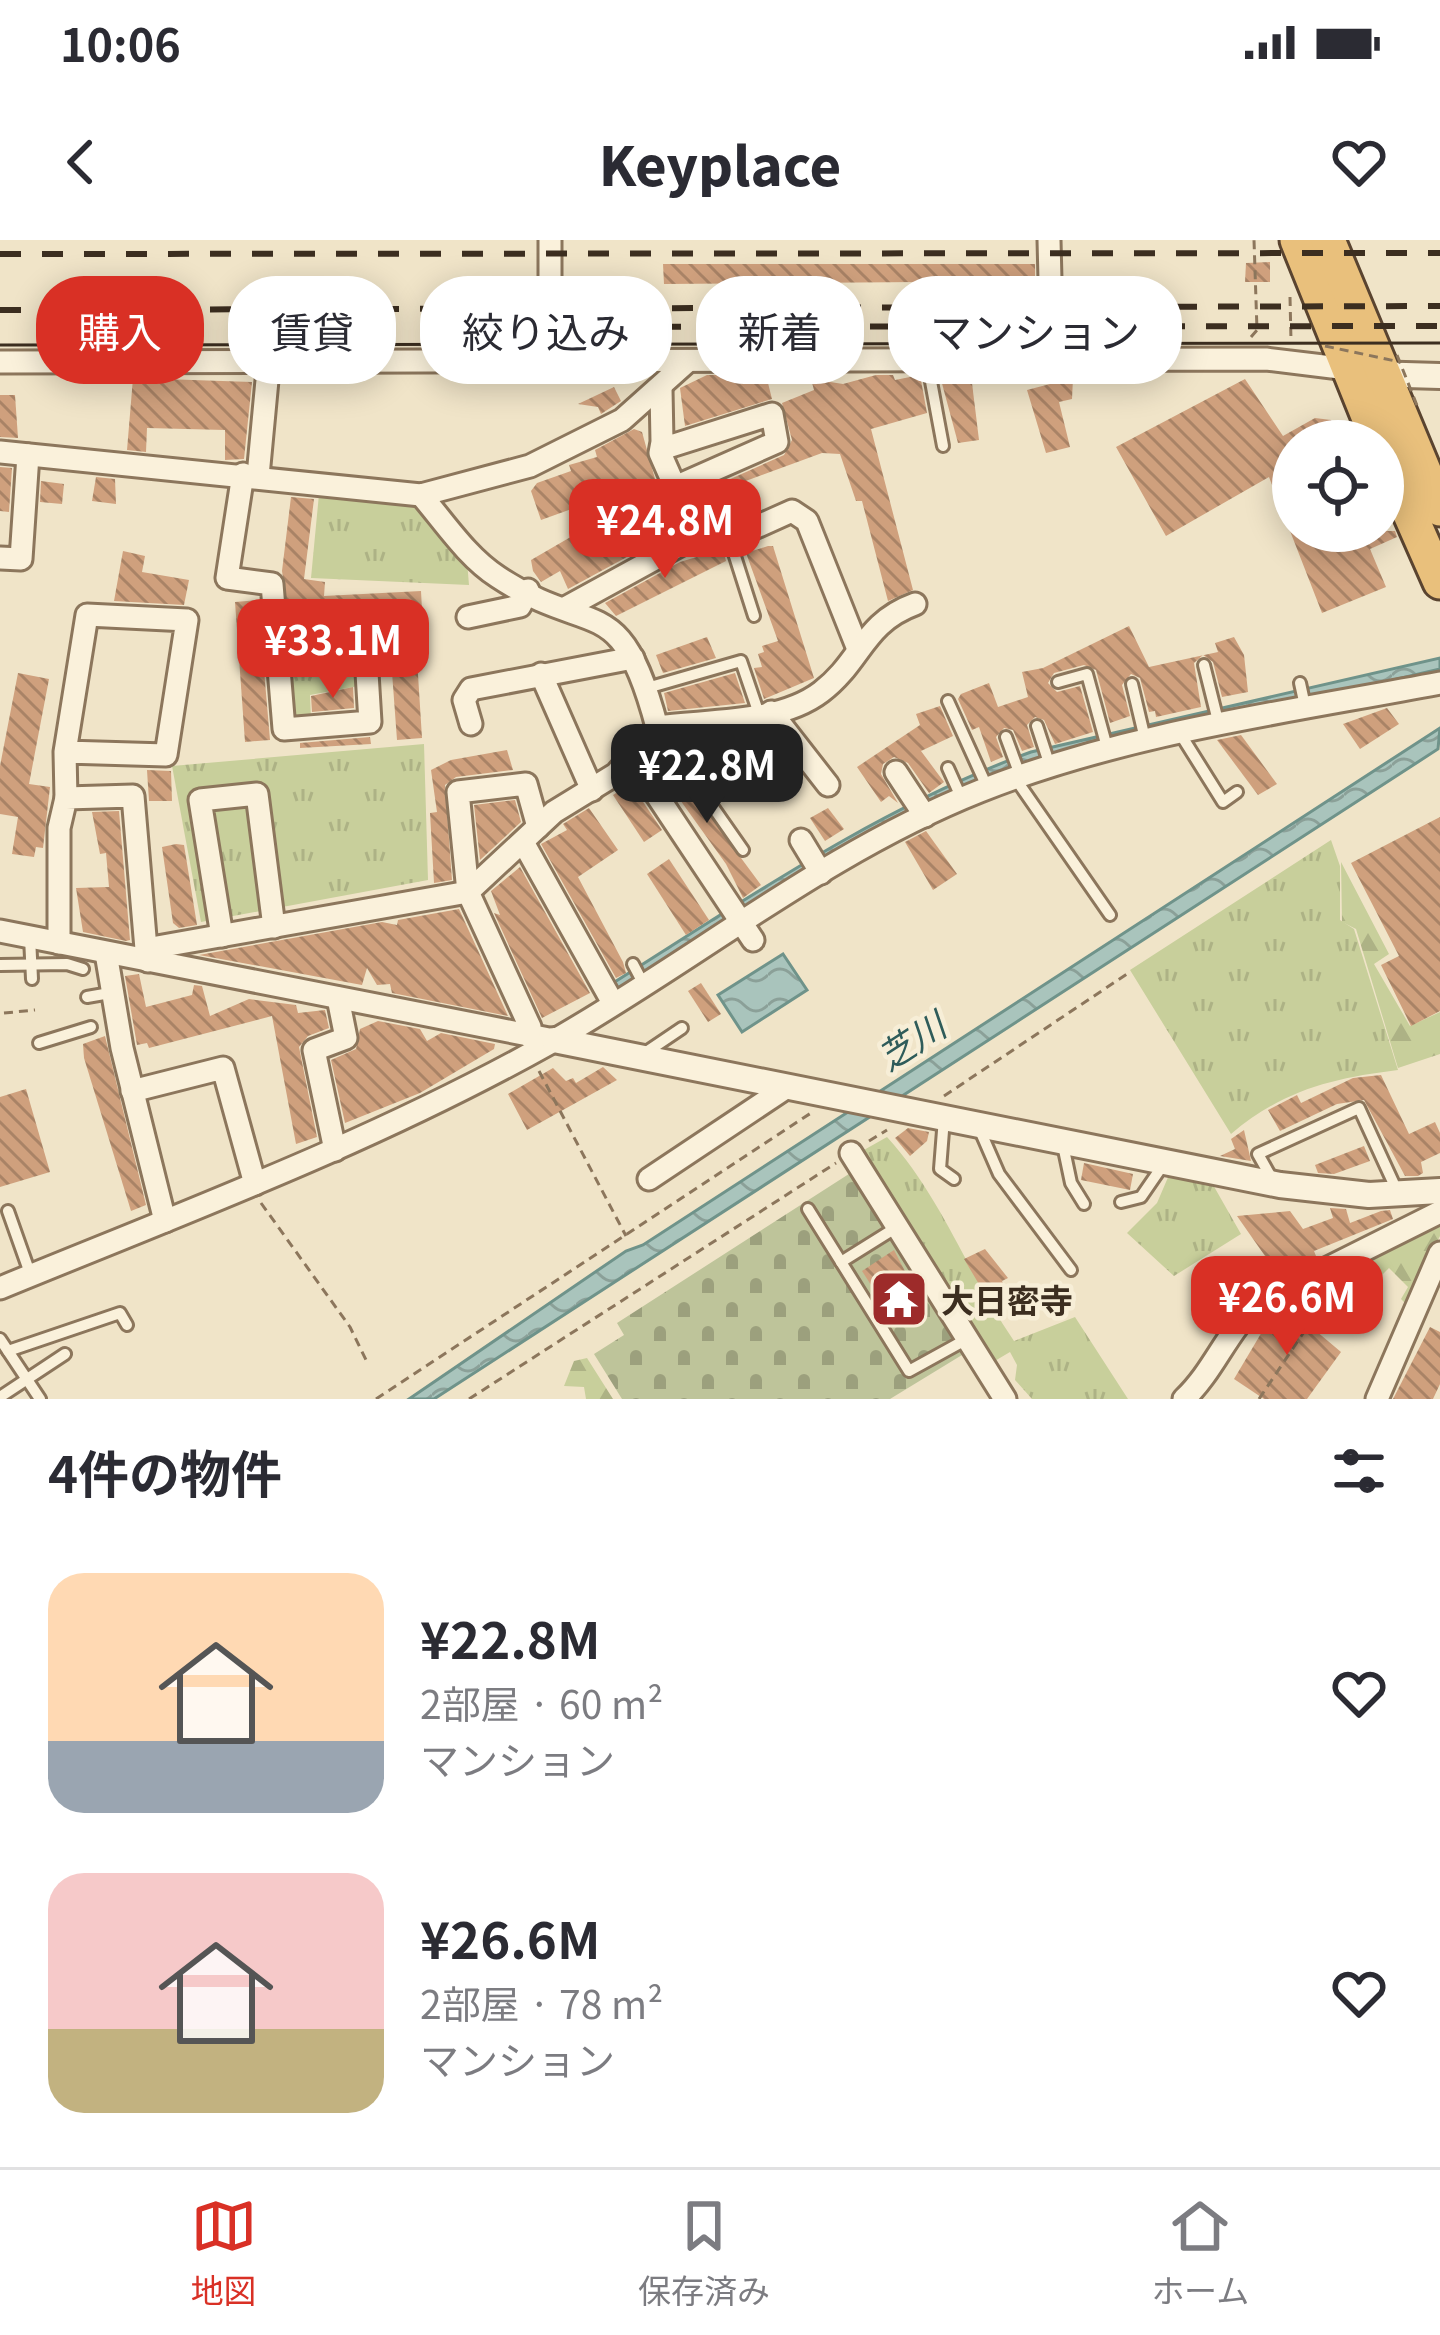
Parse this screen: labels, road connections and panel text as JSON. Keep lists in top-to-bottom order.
{
  "water": ["芝川"],
  "places": {
    "temple": ["大日密寺"]
  },
  "page": {
    "status": "10:06",
    "header": "Keyplace",
    "chip": [
      "購入",
      "賃貸",
      "絞り込み",
      "新着",
      "マンション"
    ],
    "price": [
      "¥24.8M",
      "¥33.1M",
      "¥22.8M",
      "¥26.6M"
    ],
    "heading": "4件の物件",
    "list": [
      {
        "name": "¥22.8M",
        "note": "2部屋 · 60 m² · マンション"
      },
      {
        "name": "¥26.6M",
        "note": "2部屋 · 78 m² · マンション"
      }
    ],
    "tabs": ["地図", "保存済み", "ホーム"]
  }
}
